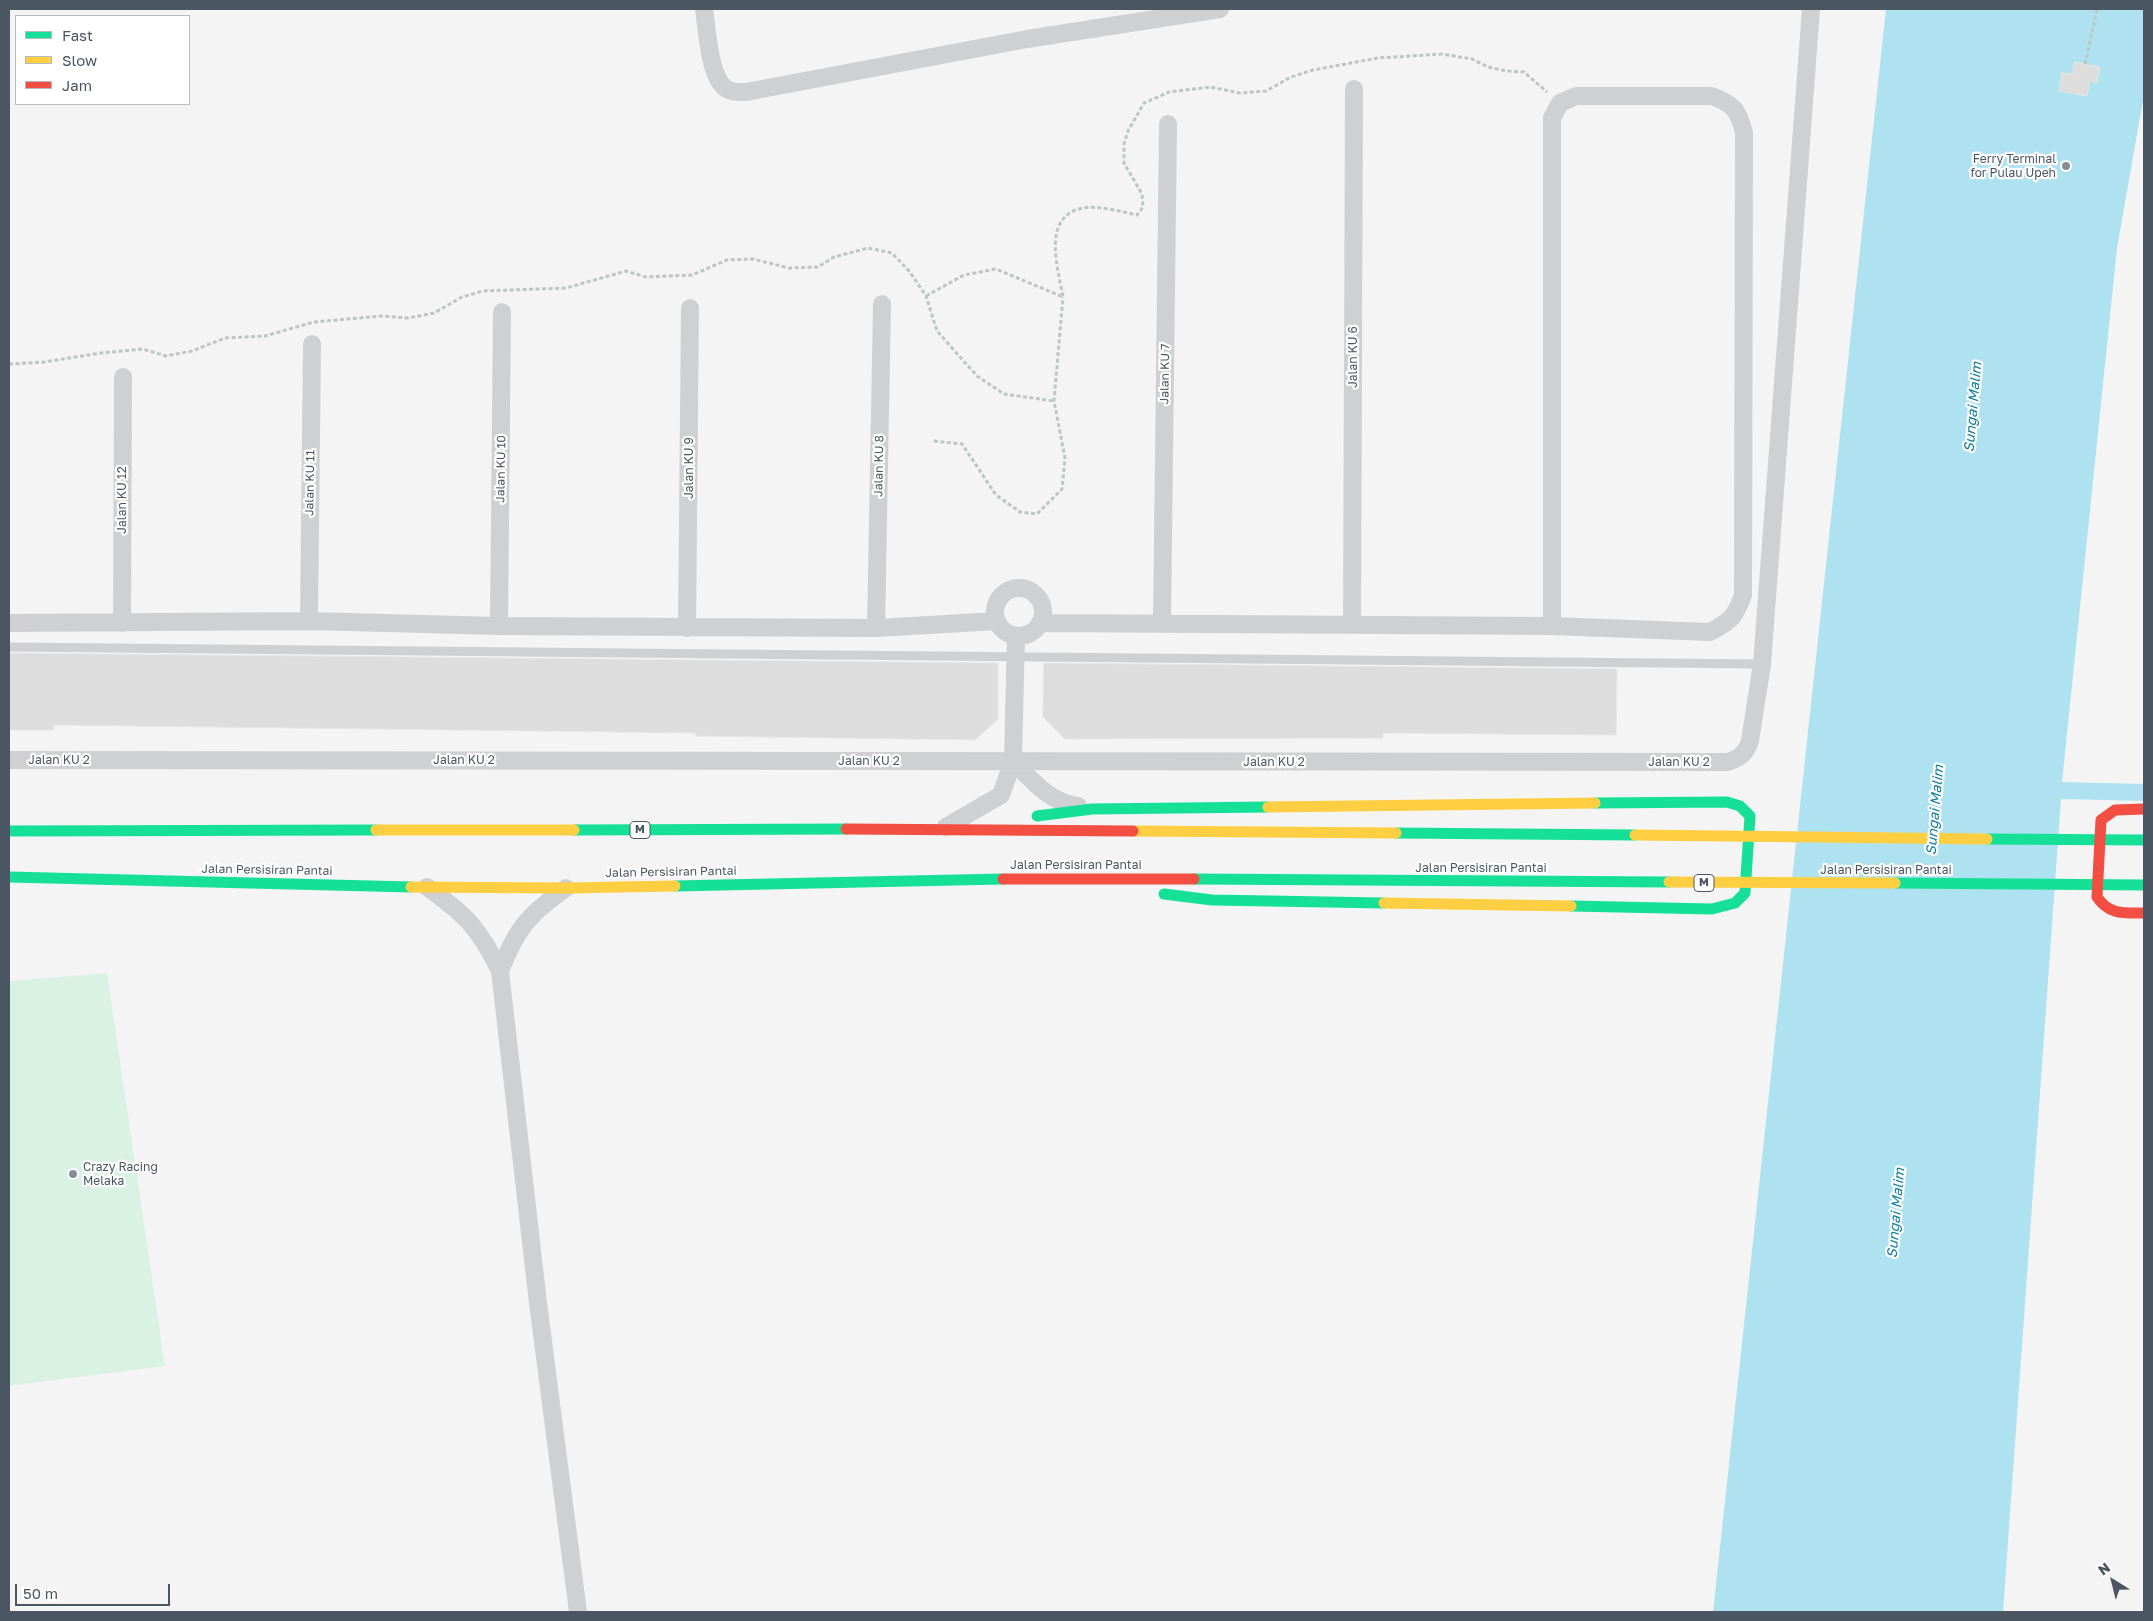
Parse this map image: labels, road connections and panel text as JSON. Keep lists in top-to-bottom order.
{
  "streets": {
    "main road": ["M", "Jalan Persisiran Pantai"],
    "street": [
      "Jalan KU 6",
      "Jalan KU 7",
      "Jalan KU 8",
      "Jalan KU 9",
      "Jalan KU 10",
      "Jalan KU 11",
      "Jalan KU 12",
      "Jalan KU 2"
    ]
  },
  "water": ["Sungai Malim"],
  "places": ["Ferry Terminal for Pulau Upeh", "Crazy Racing Melaka"],
  "legend": ["Fast", "Slow", "Jam"],
  "scale_bar": "50 m",
  "north": "top left"
}
